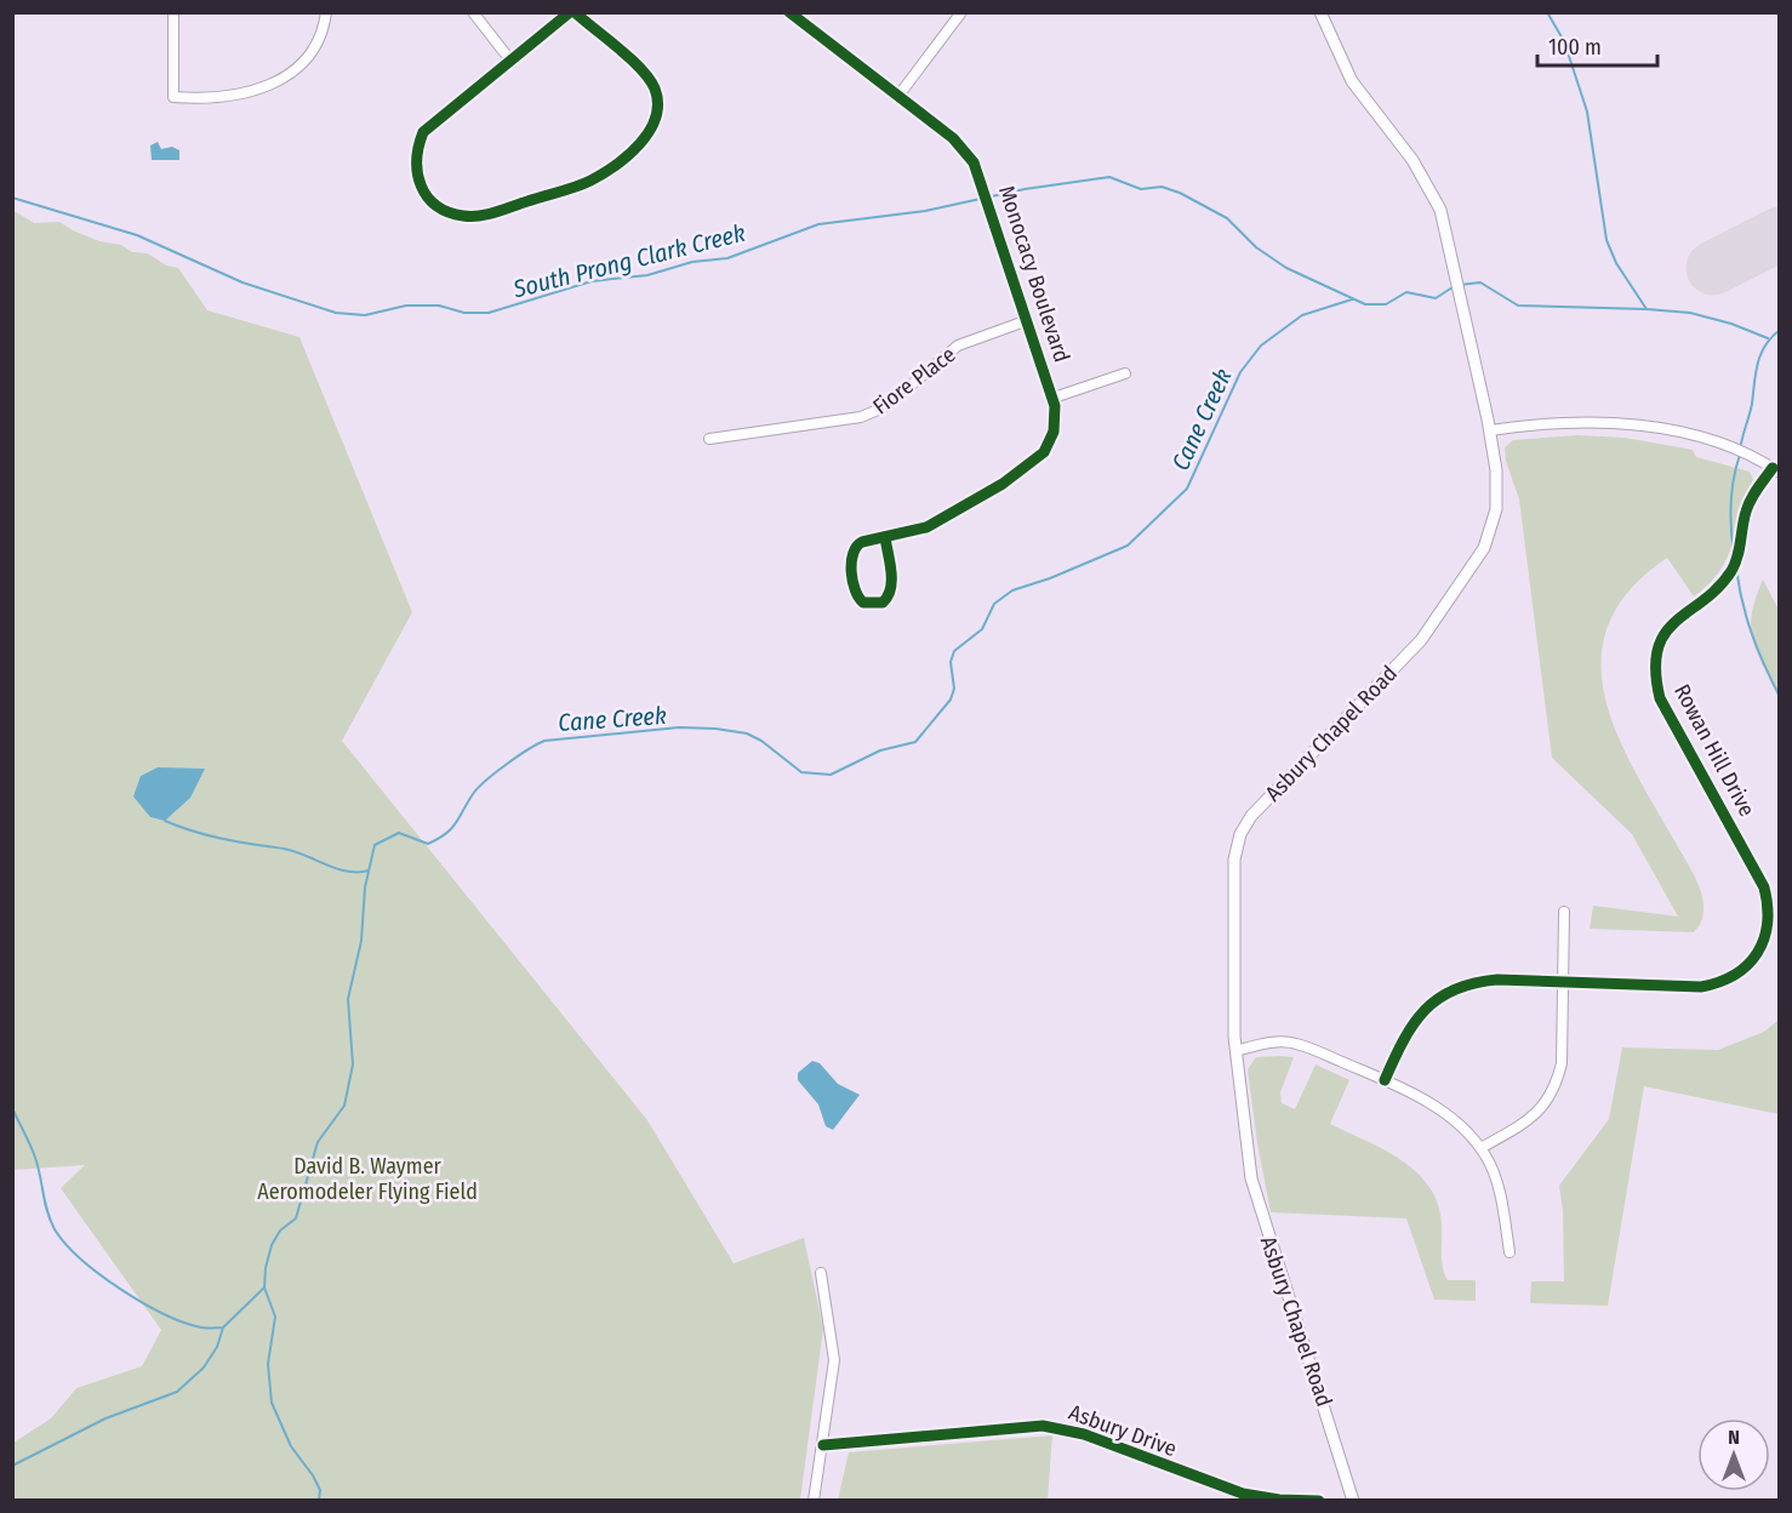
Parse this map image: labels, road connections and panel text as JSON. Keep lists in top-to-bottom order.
{
  "streets": {
    "main road": ["Asbury Chapel Road"],
    "street": [
      "Monocacy Boulevard",
      "Fiore Place",
      "Rowan Hill Drive",
      "Asbury Drive"
    ]
  },
  "crossings": [
    ["Monocacy Boulevard", "Fiore Place"]
  ],
  "water": ["South Prong Clark Creek", "Cane Creek"],
  "parks": ["David B. Waymer Aeromodeler Flying Field"],
  "scale_bar": "100 m",
  "north": "top"
}
